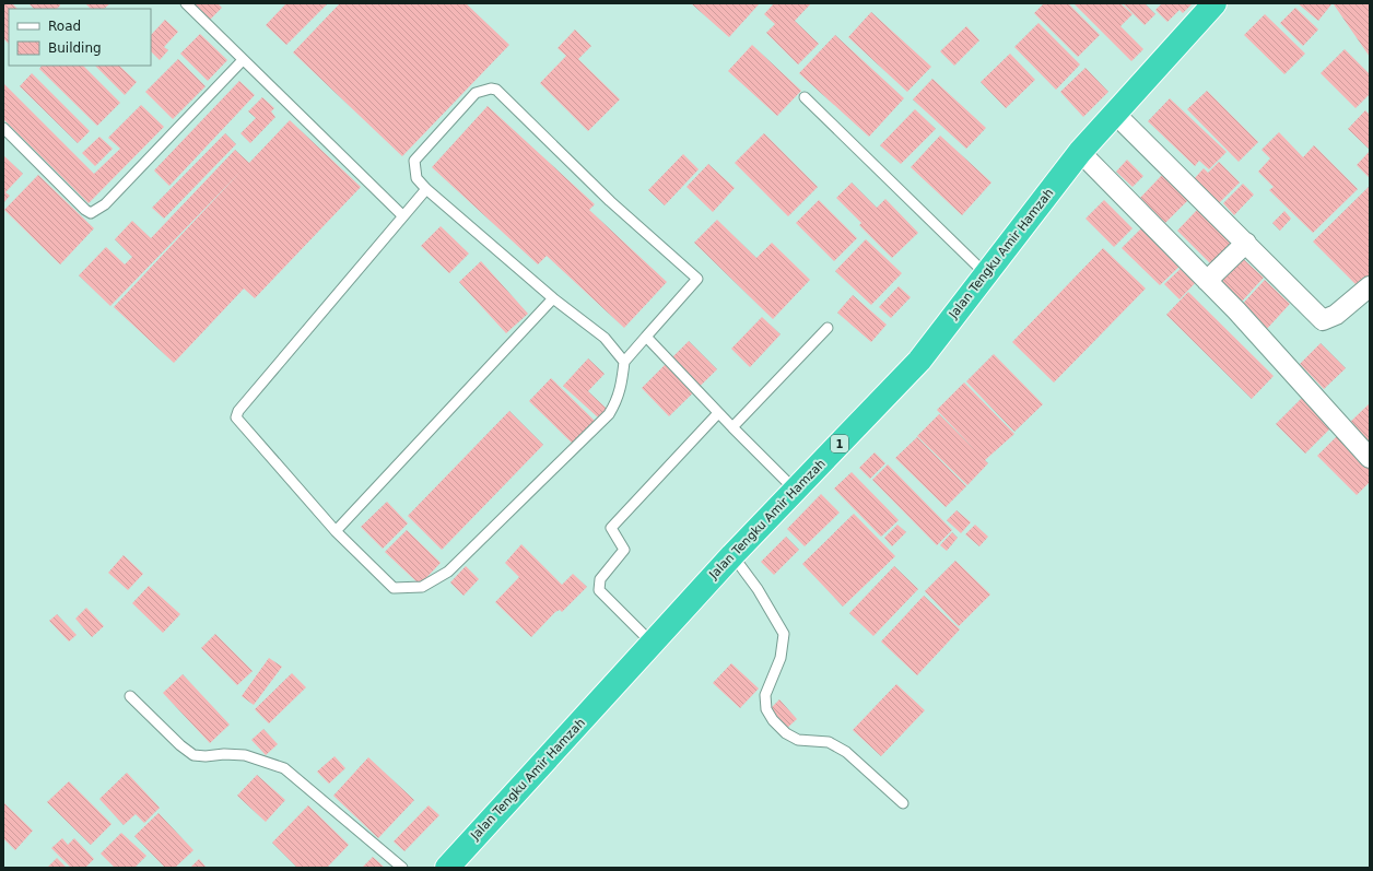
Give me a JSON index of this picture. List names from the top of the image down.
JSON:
{
  "streets": {
    "highway": ["Jalan Tengku Amir Hamzah", "1"]
  },
  "legend": ["Road", "Building"]
}
